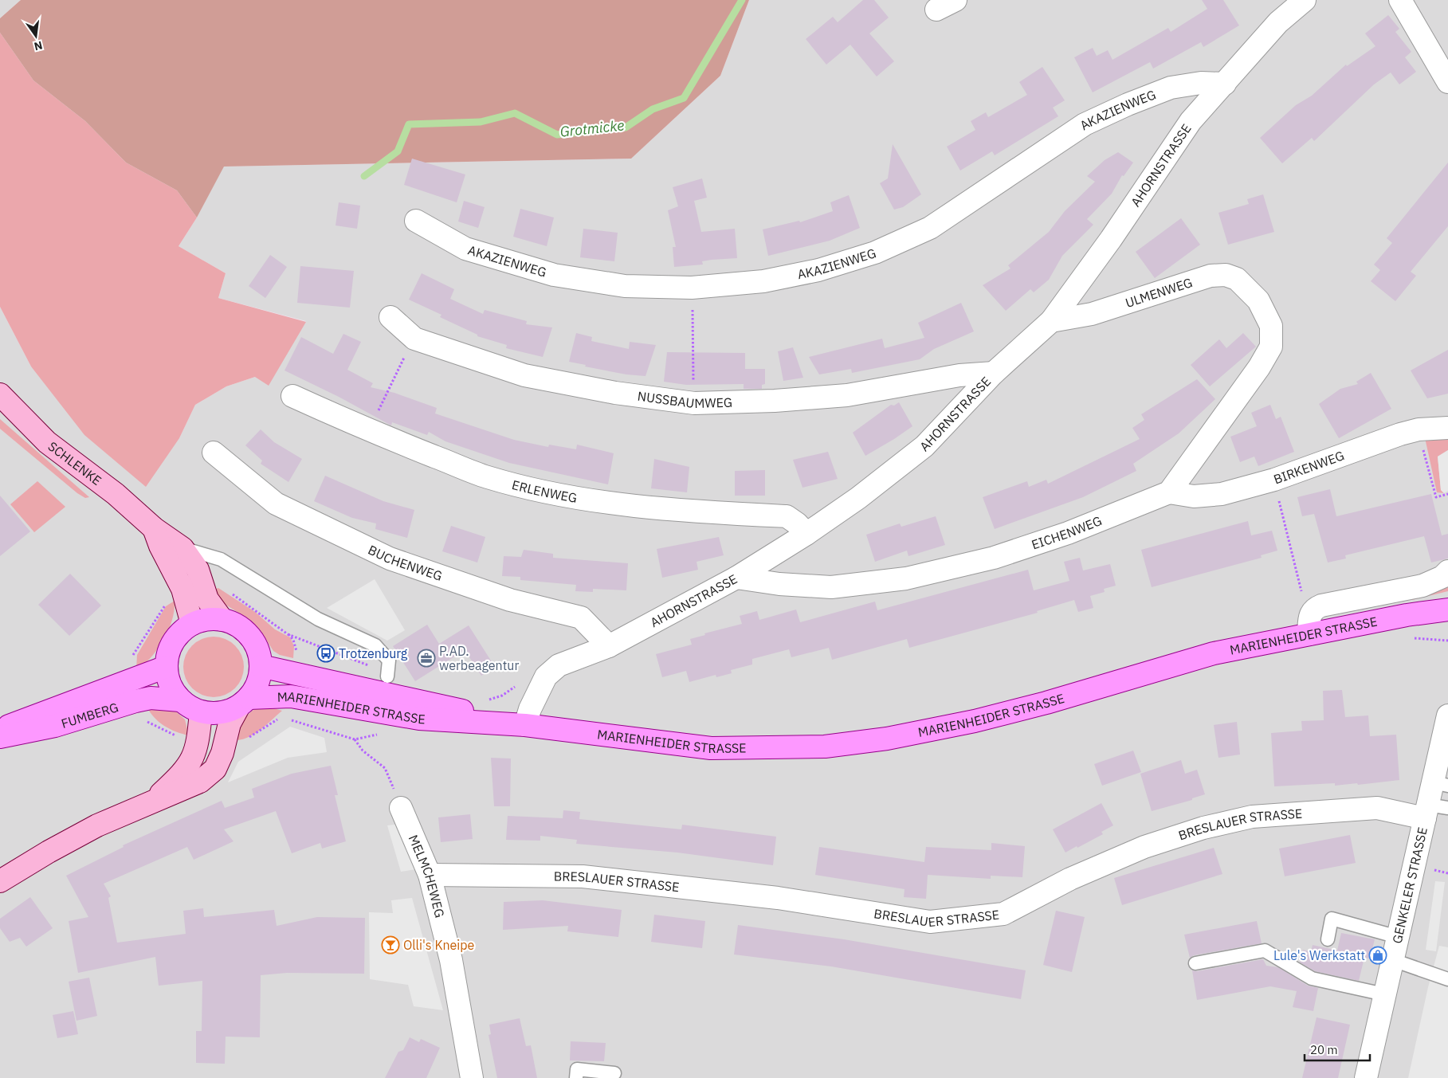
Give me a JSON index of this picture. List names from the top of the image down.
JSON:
{
  "streets": {
    "main road": ["SCHLENKE", "MARIENHEIDER STRASSE", "FUMBERG"],
    "street": [
      "AKAZIENWEG",
      "AHORNSTRASSE",
      "ULMENWEG",
      "NUSSBAUMWEG",
      "BIRKENWEG",
      "ERLENWEG",
      "EICHENWEG",
      "BUCHENWEG",
      "BRESLAUER STRASSE",
      "MELMCHEWEG",
      "GENKELER STRASSE"
    ]
  },
  "crossings": [
    ["AKAZIENWEG", "AHORNSTRASSE"],
    ["AHORNSTRASSE", "ULMENWEG"],
    ["AHORNSTRASSE", "NUSSBAUMWEG"],
    ["AHORNSTRASSE", "ERLENWEG"],
    ["AHORNSTRASSE", "EICHENWEG"],
    ["AHORNSTRASSE", "BUCHENWEG"],
    ["AHORNSTRASSE", "MARIENHEIDER STRASSE"],
    ["ULMENWEG", "BIRKENWEG"],
    ["ULMENWEG", "EICHENWEG"],
    ["SCHLENKE", "MARIENHEIDER STRASSE"],
    ["SCHLENKE", "FUMBERG"],
    ["BIRKENWEG", "EICHENWEG"],
    ["MARIENHEIDER STRASSE", "FUMBERG"],
    ["BRESLAUER STRASSE", "MELMCHEWEG"],
    ["BRESLAUER STRASSE", "GENKELER STRASSE"]
  ],
  "water": ["Grotmicke"],
  "places": {
    "bus stop": ["Trotzenburg"],
    "office": ["P.AD. werbeagentur"],
    "bar": ["Olli's Kneipe"],
    "shop": ["Lule's Werkstatt"]
  },
  "scale_bar": "20 m",
  "north": "bottom"
}
